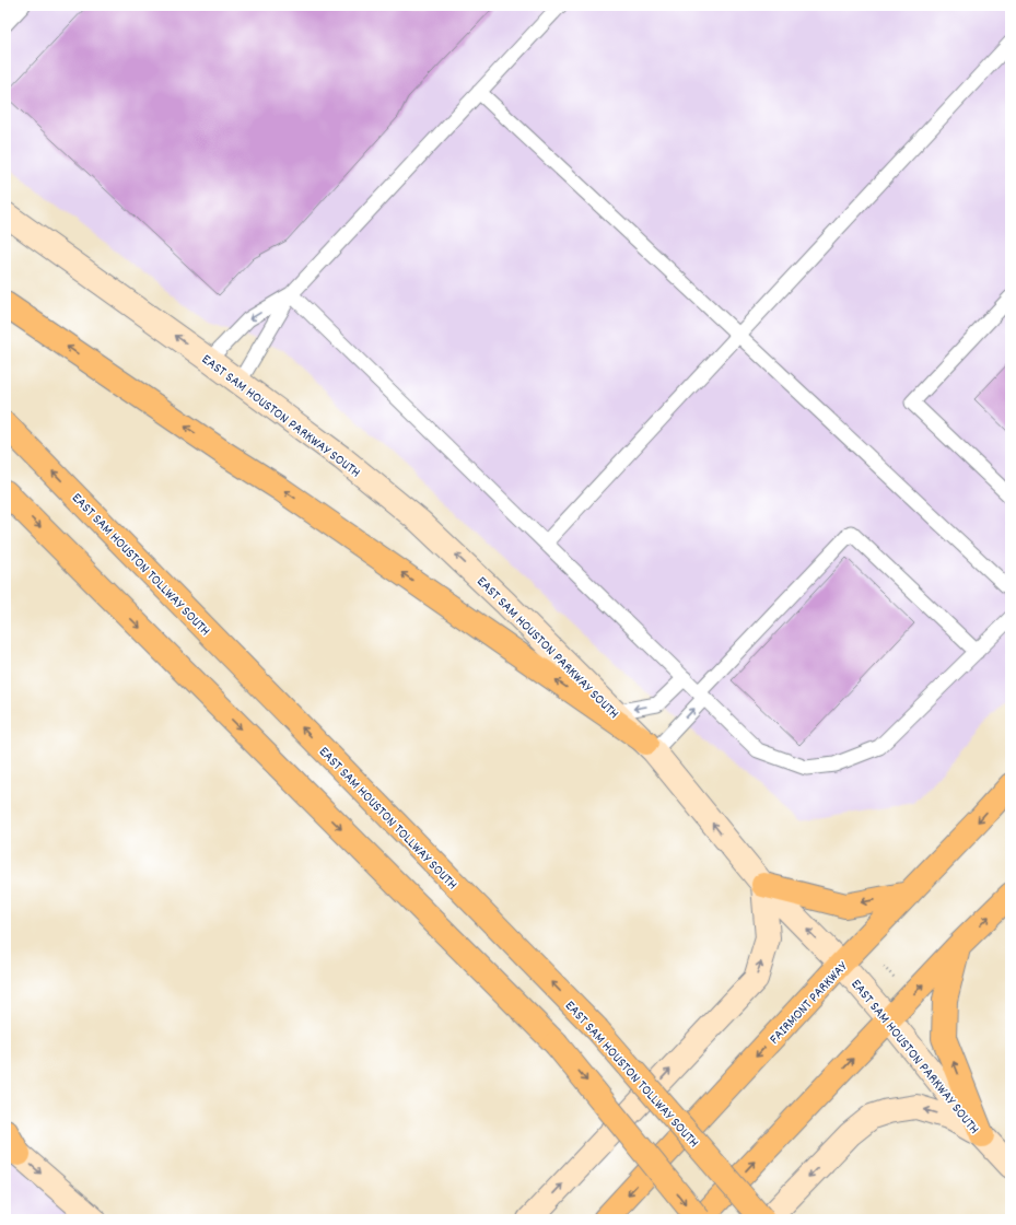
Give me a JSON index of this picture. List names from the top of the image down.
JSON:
{
  "streets": {
    "main road": ["EAST SAM HOUSTON PARKWAY SOUTH", "EAST SAM HOUSTON TOLLWAY SOUTH", "FAIRMONT PARKWAY"]
  },
  "crossings": [
    ["EAST SAM HOUSTON PARKWAY SOUTH", "FAIRMONT PARKWAY"]
  ]
}
